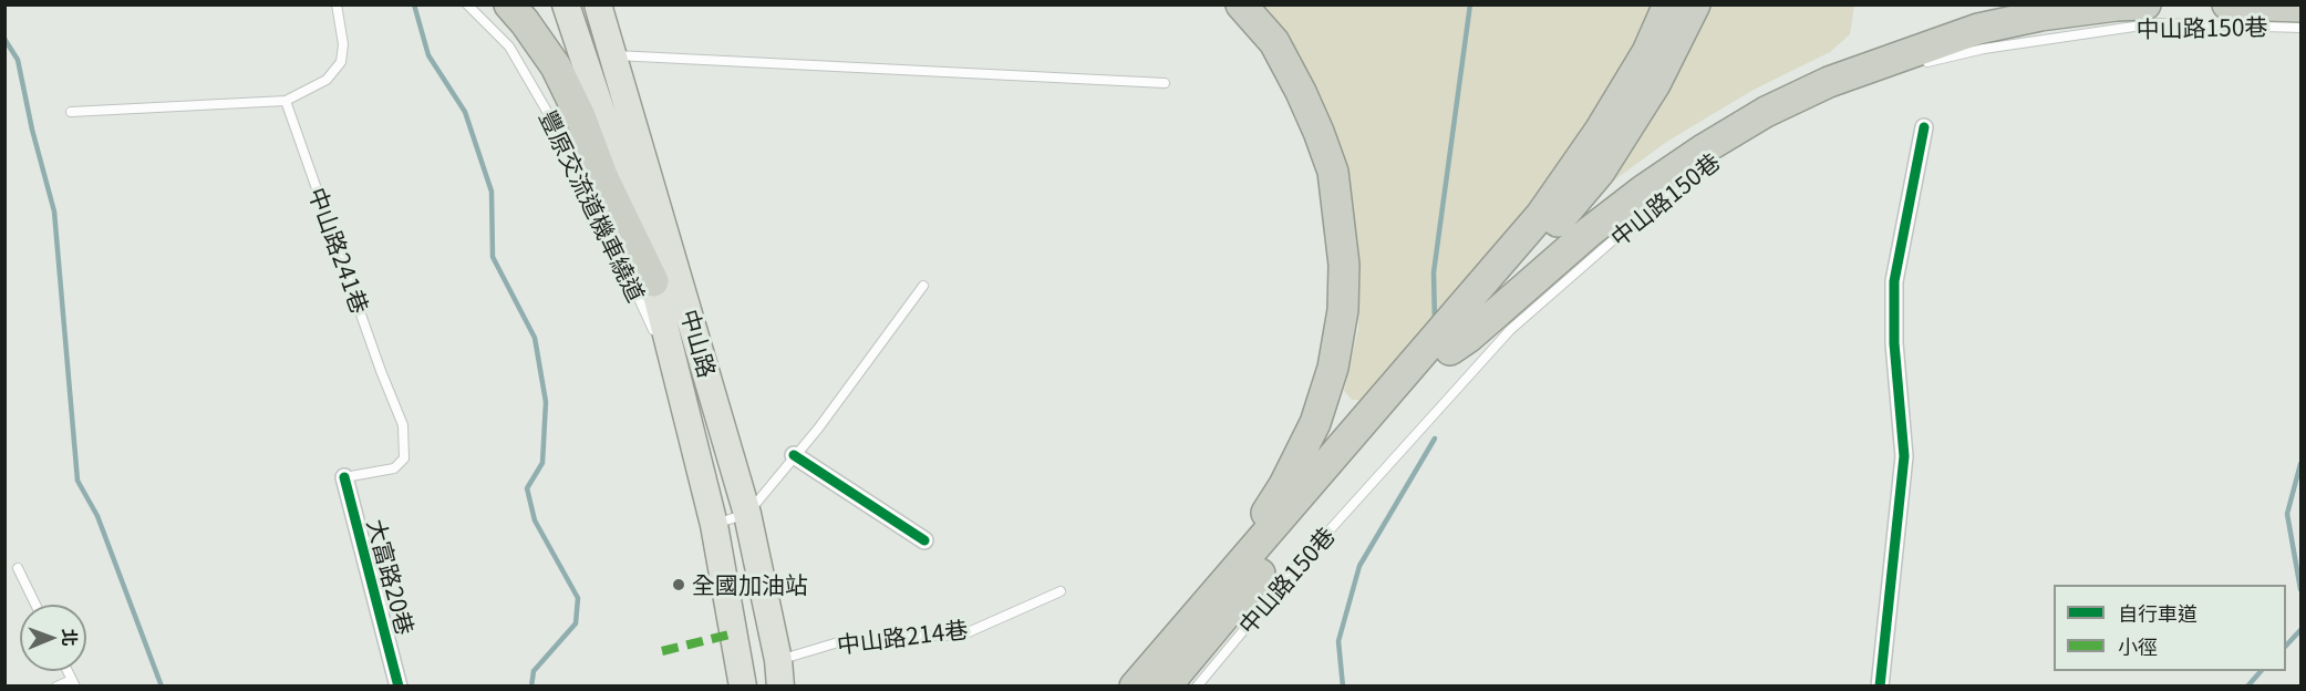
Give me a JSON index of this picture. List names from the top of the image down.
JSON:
{
  "streets": {
    "main road": ["中山路"],
    "street": ["大富路20巷"],
    "lane": [
      "中山路150巷",
      "豐原交流道機車繞道",
      "中山路241巷",
      "中山路214巷"
    ]
  },
  "crossings": [
    ["豐原交流道機車繞道", "中山路"],
    ["中山路241巷", "大富路20巷"],
    ["中山路", "中山路214巷"]
  ],
  "places": ["全國加油站"],
  "legend": ["自行車道", "小徑"],
  "north": "right"
}
